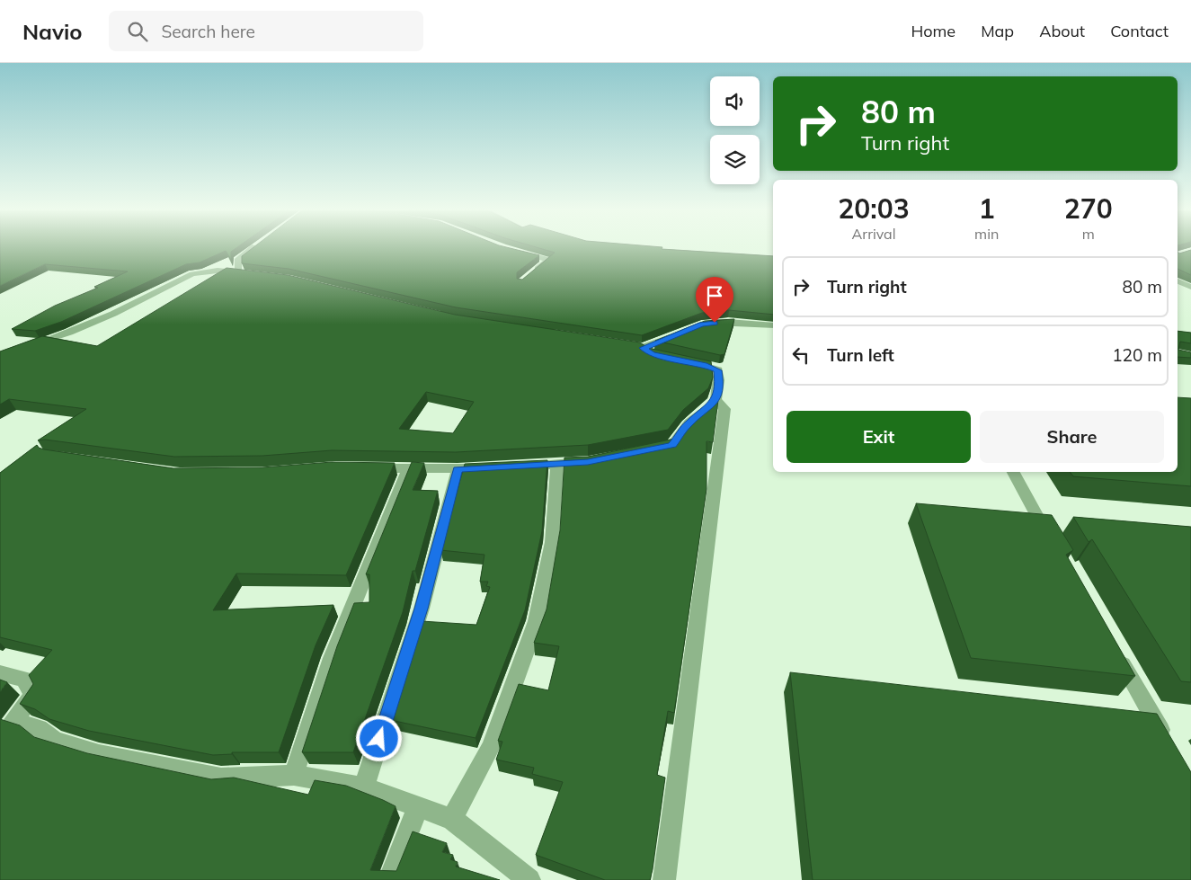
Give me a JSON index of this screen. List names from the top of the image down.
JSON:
{
  "page": {
    "header": "Navio",
    "search": "Search here",
    "nav": [
      "Home",
      "Map",
      "About",
      "Contact"
    ],
    "turn": ["80 m", "Turn right"],
    "eta": [
      "20:03",
      "Arrival",
      "1",
      "min",
      "270",
      "m"
    ],
    "list": [
      {
        "name": "Turn right",
        "value": "80 m"
      },
      {
        "name": "Turn left",
        "value": "120 m"
      }
    ],
    "buttons": ["Exit", "Share"]
  }
}
